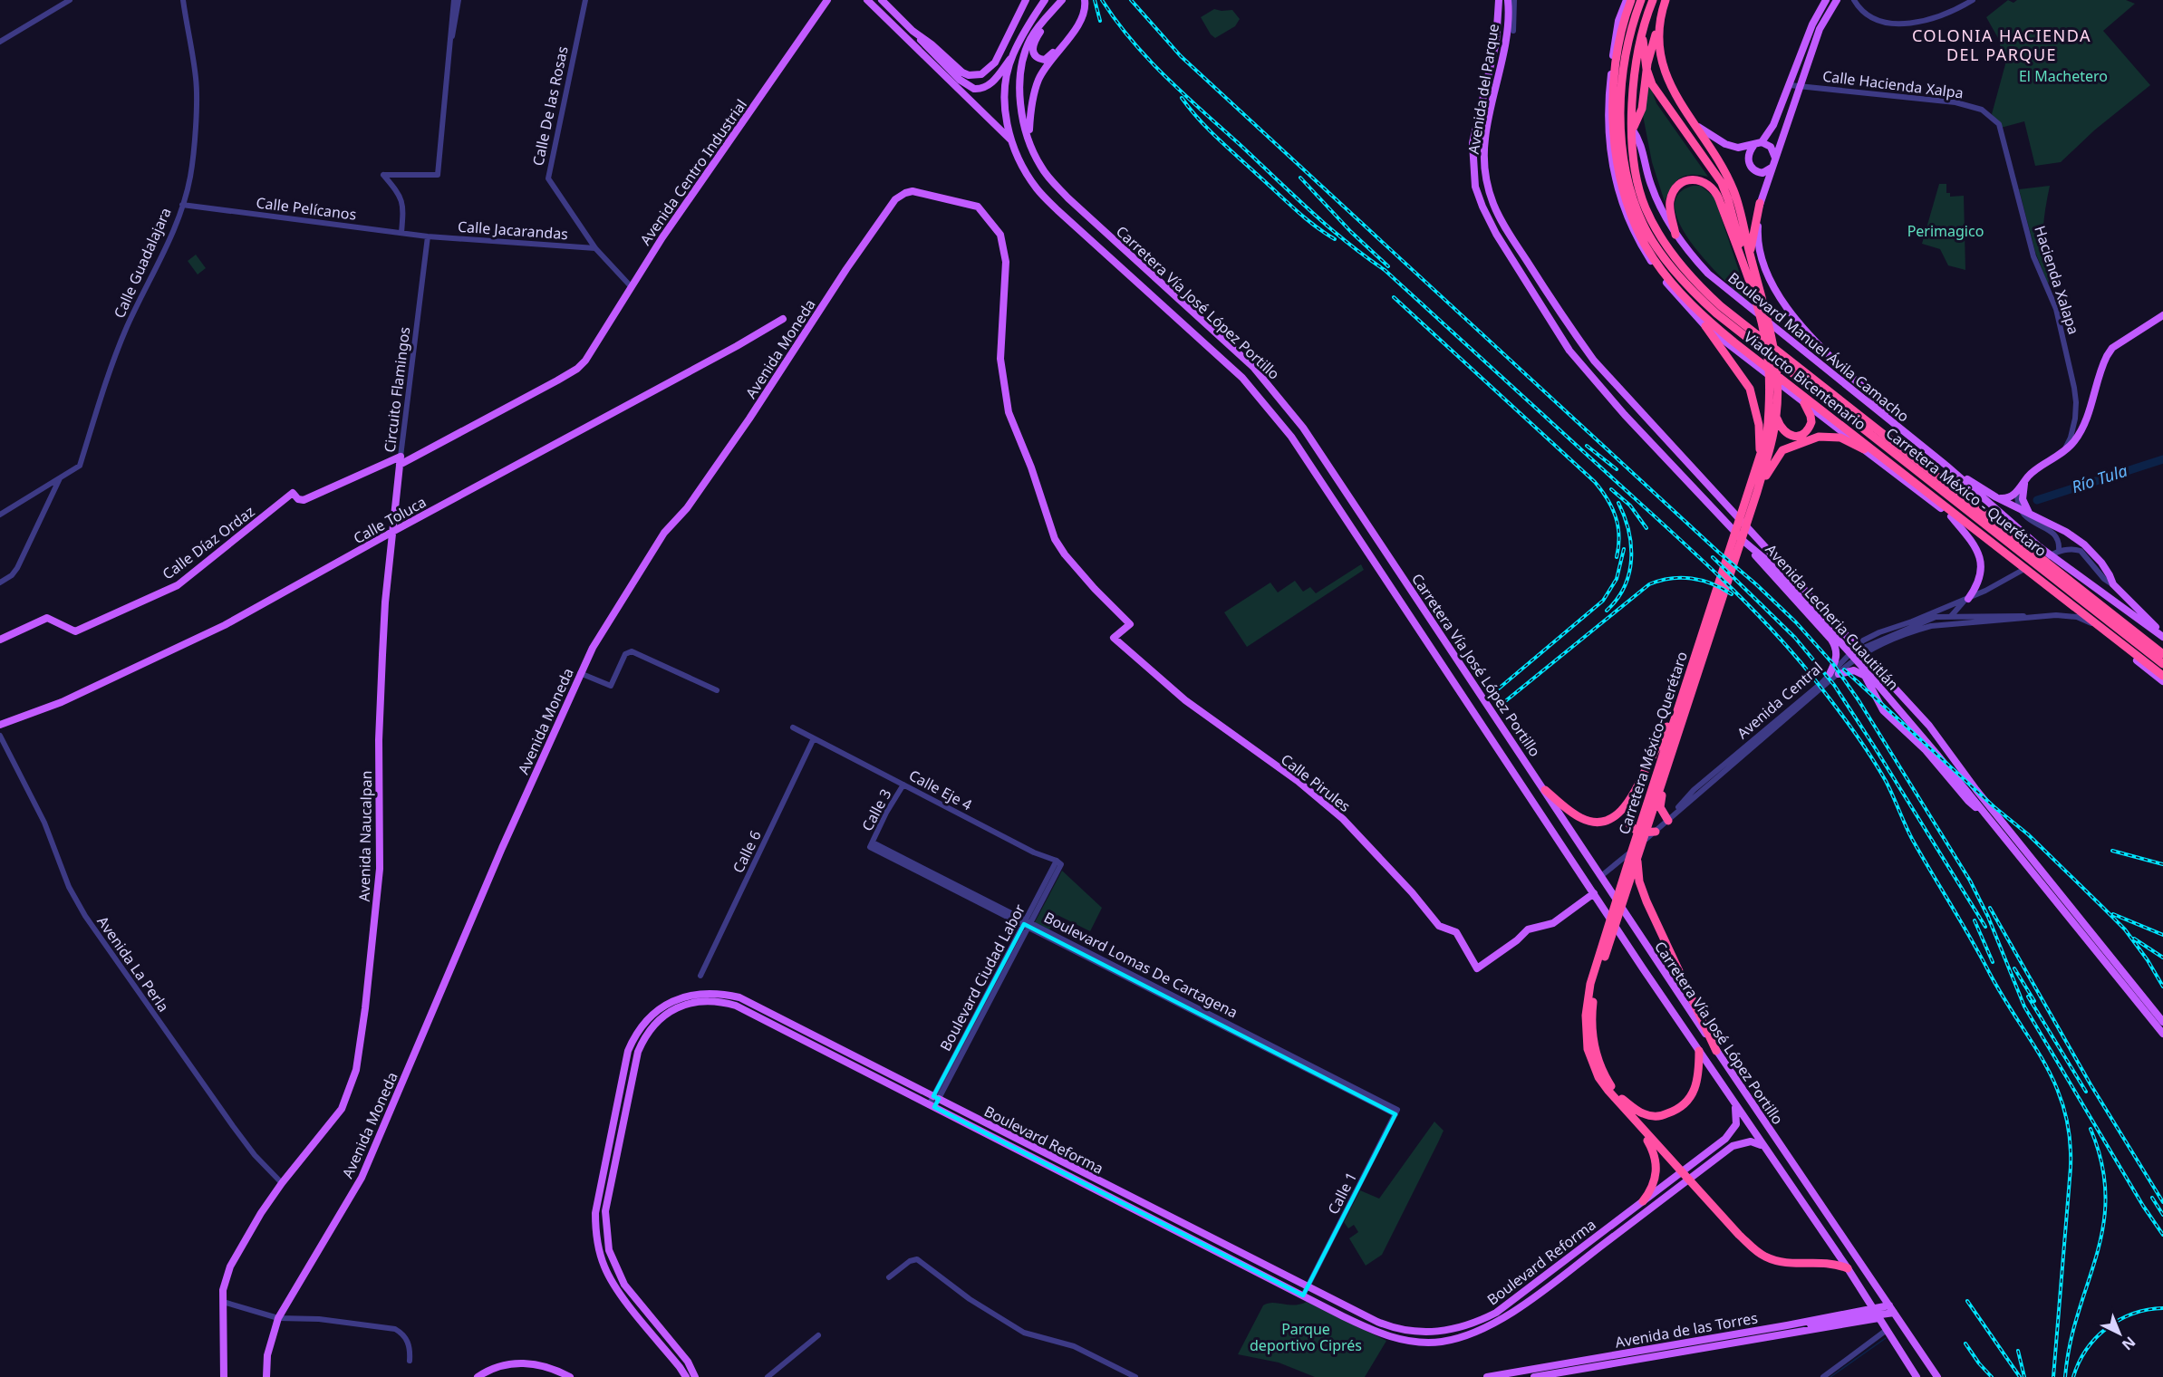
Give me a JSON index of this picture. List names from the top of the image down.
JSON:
{
  "streets": {
    "highway": ["Viaducto Bicentenario", "Carretera México - Querétaro", "Carretera México-Querétaro"],
    "main road": [
      "Avenida del Parque",
      "Avenida Centro Industrial",
      "Carretera Vía José López Portillo",
      "Boulevard Manuel Ávila Camacho",
      "Avenida Moneda",
      "Circuito Flamingos",
      "Calle Toluca",
      "Calle Díaz Ordaz",
      "Avenida Lecheria Cuautitlán",
      "Calle Pirules",
      "Avenida Naucalpan",
      "Boulevard Reforma",
      "Avenida de las Torres"
    ],
    "street": [
      "Calle Hacienda Xalpa",
      "Calle De las Rosas",
      "Calle Pelícanos",
      "Calle Jacarandas",
      "Calle Guadalajara",
      "Hacienda Xalapa",
      "Avenida Central",
      "Calle Eje 4",
      "Calle 3",
      "Calle 6",
      "Avenida La Perla",
      "Boulevard Lomas De Cartagena",
      "Boulevard Ciudad Labor",
      "Calle 1"
    ]
  },
  "crossings": [
    ["Calle Hacienda Xalpa", "Hacienda Xalapa"],
    ["Avenida del Parque", "Avenida Lecheria Cuautitlán"],
    ["Calle De las Rosas", "Avenida Centro Industrial"],
    ["Calle De las Rosas", "Calle Jacarandas"],
    ["Avenida Centro Industrial", "Circuito Flamingos"],
    ["Calle Pelícanos", "Calle Jacarandas"],
    ["Calle Pelícanos", "Calle Guadalajara"],
    ["Calle Pelícanos", "Circuito Flamingos"],
    ["Calle Jacarandas", "Circuito Flamingos"],
    ["Carretera Vía José López Portillo", "Avenida Central"],
    ["Carretera Vía José López Portillo", "Carretera México-Querétaro"],
    ["Carretera Vía José López Portillo", "Calle Pirules"],
    ["Carretera Vía José López Portillo", "Avenida de las Torres"],
    ["Boulevard Manuel Ávila Camacho", "Carretera México - Querétaro"],
    ["Boulevard Manuel Ávila Camacho", "Carretera México-Querétaro"],
    ["Avenida Moneda", "Calle Pirules"],
    ["Circuito Flamingos", "Calle Díaz Ordaz"],
    ["Circuito Flamingos", "Avenida Naucalpan"],
    ["Calle Toluca", "Avenida Naucalpan"],
    ["Calle Díaz Ordaz", "Avenida Naucalpan"],
    ["Calle Eje 4", "Calle 3"],
    ["Calle Eje 4", "Calle 6"],
    ["Calle Eje 4", "Boulevard Ciudad Labor"],
    ["Calle 3", "Boulevard Lomas De Cartagena"],
    ["Avenida Naucalpan", "Avenida La Perla"],
    ["Boulevard Lomas De Cartagena", "Boulevard Ciudad Labor"],
    ["Boulevard Lomas De Cartagena", "Calle 1"],
    ["Boulevard Ciudad Labor", "Boulevard Reforma"],
    ["Boulevard Reforma", "Calle 1"]
  ],
  "districts": ["COLONIA HACIENDA DEL PARQUE"],
  "water": ["Río Tula"],
  "parks": ["El Machetero", "Perimagico", "Parque deportivo Ciprés"],
  "north": "bottom right"
}
